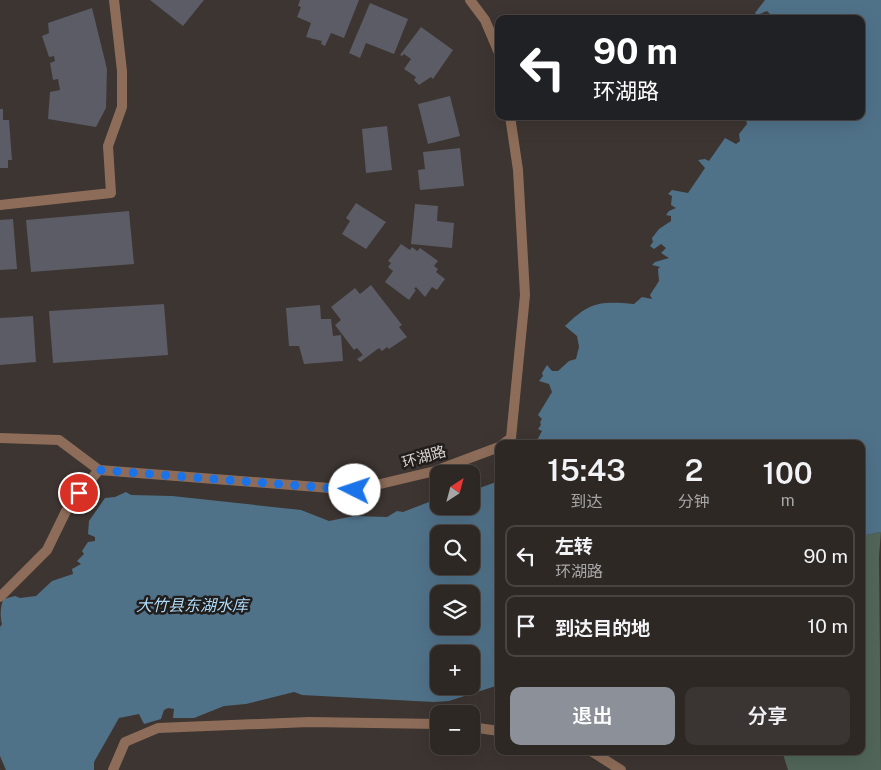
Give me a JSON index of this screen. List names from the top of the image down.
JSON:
{
  "streets": {
    "street": ["环湖路"]
  },
  "water": ["大竹县东湖水库"],
  "north": "top right",
  "page": {
    "turn": ["90 m", "环湖路"],
    "eta": [
      "15:43",
      "到达",
      "2",
      "分钟",
      "100",
      "m"
    ],
    "map_buttons": ["+", "−"],
    "list": [
      {
        "name": "左转",
        "note": "环湖路",
        "value": "90 m"
      },
      {
        "name": "到达目的地",
        "value": "10 m"
      }
    ],
    "buttons": ["退出", "分享"]
  }
}
